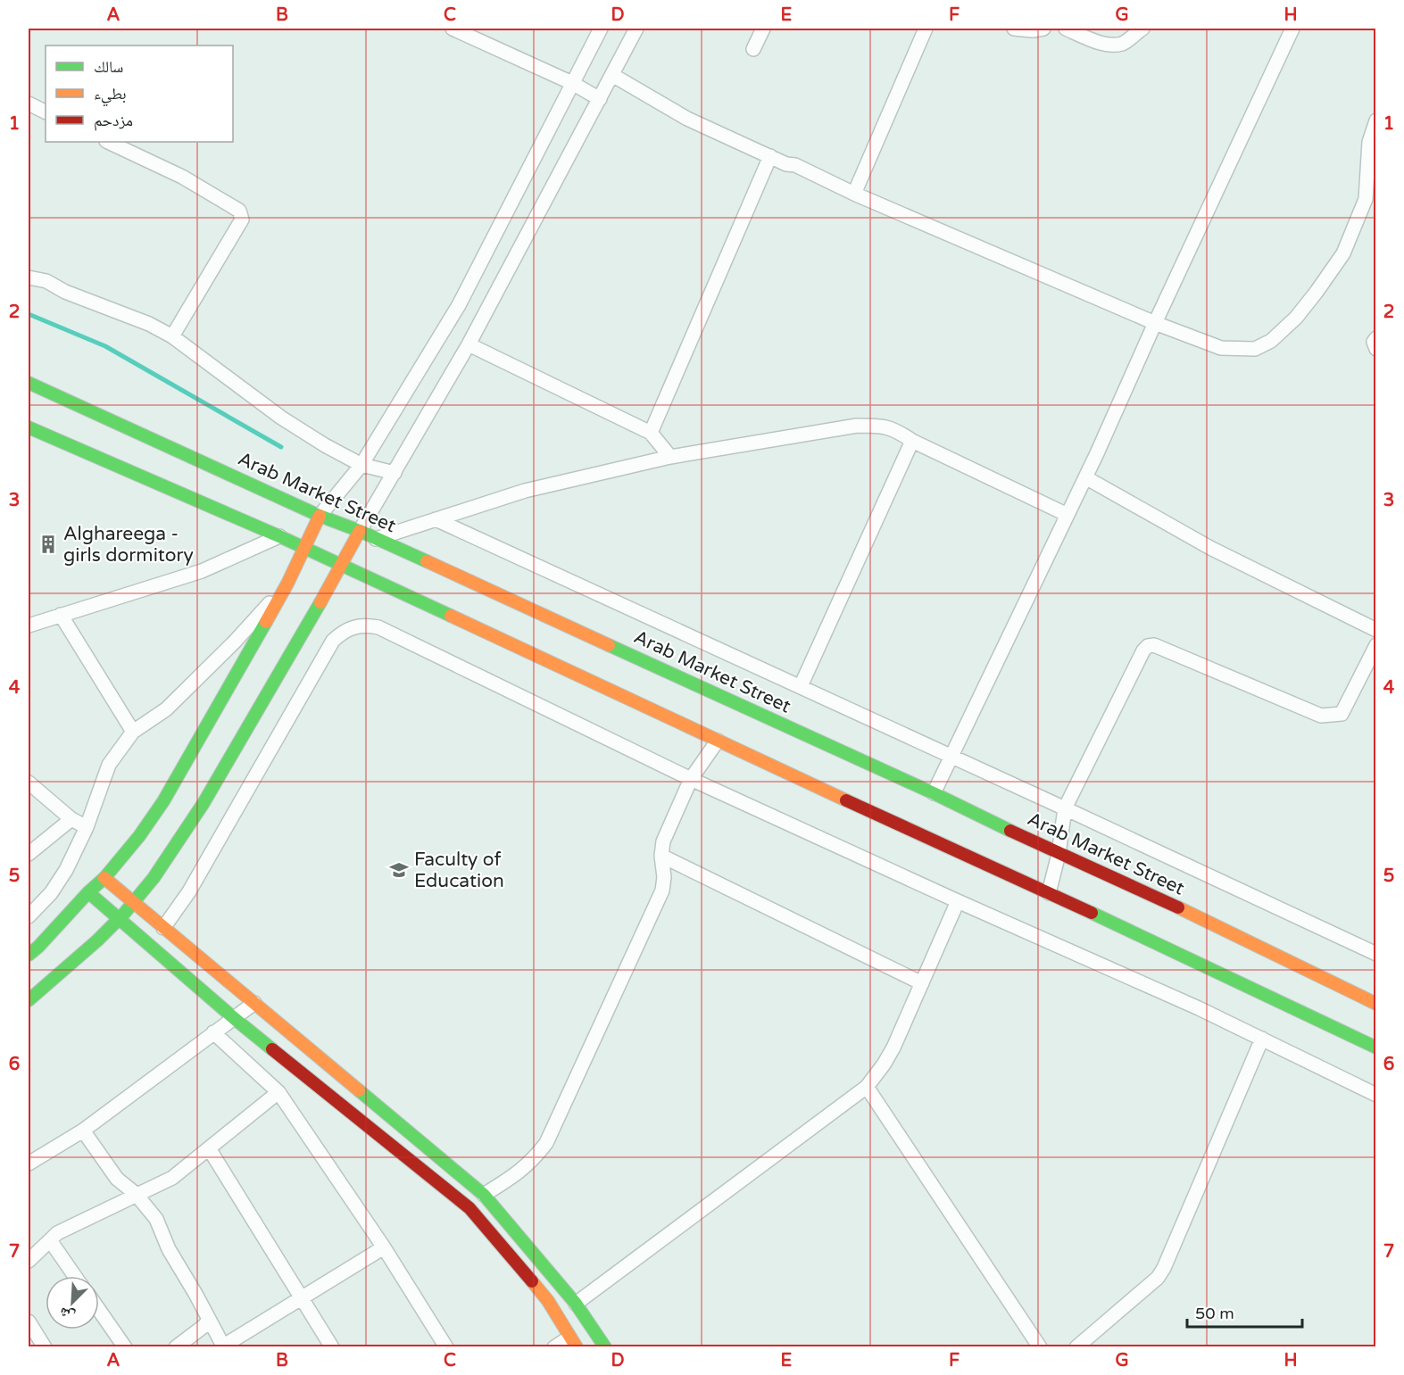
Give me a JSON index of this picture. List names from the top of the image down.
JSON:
{
  "streets": {
    "main road": ["Arab Market Street"]
  },
  "places": {
    "building": ["Alghareega - girls dormitory"],
    "school or university": ["Faculty of Education"]
  },
  "legend": ["سالك", "بطيء", "مزدحم"],
  "scale_bar": "50 m",
  "north": "bottom left",
  "grid": {
    "columns": [
      "A",
      "B",
      "C",
      "D",
      "E",
      "F",
      "G",
      "H"
    ],
    "rows": [
      "1",
      "2",
      "3",
      "4",
      "5",
      "6",
      "7"
    ]
  }
}
